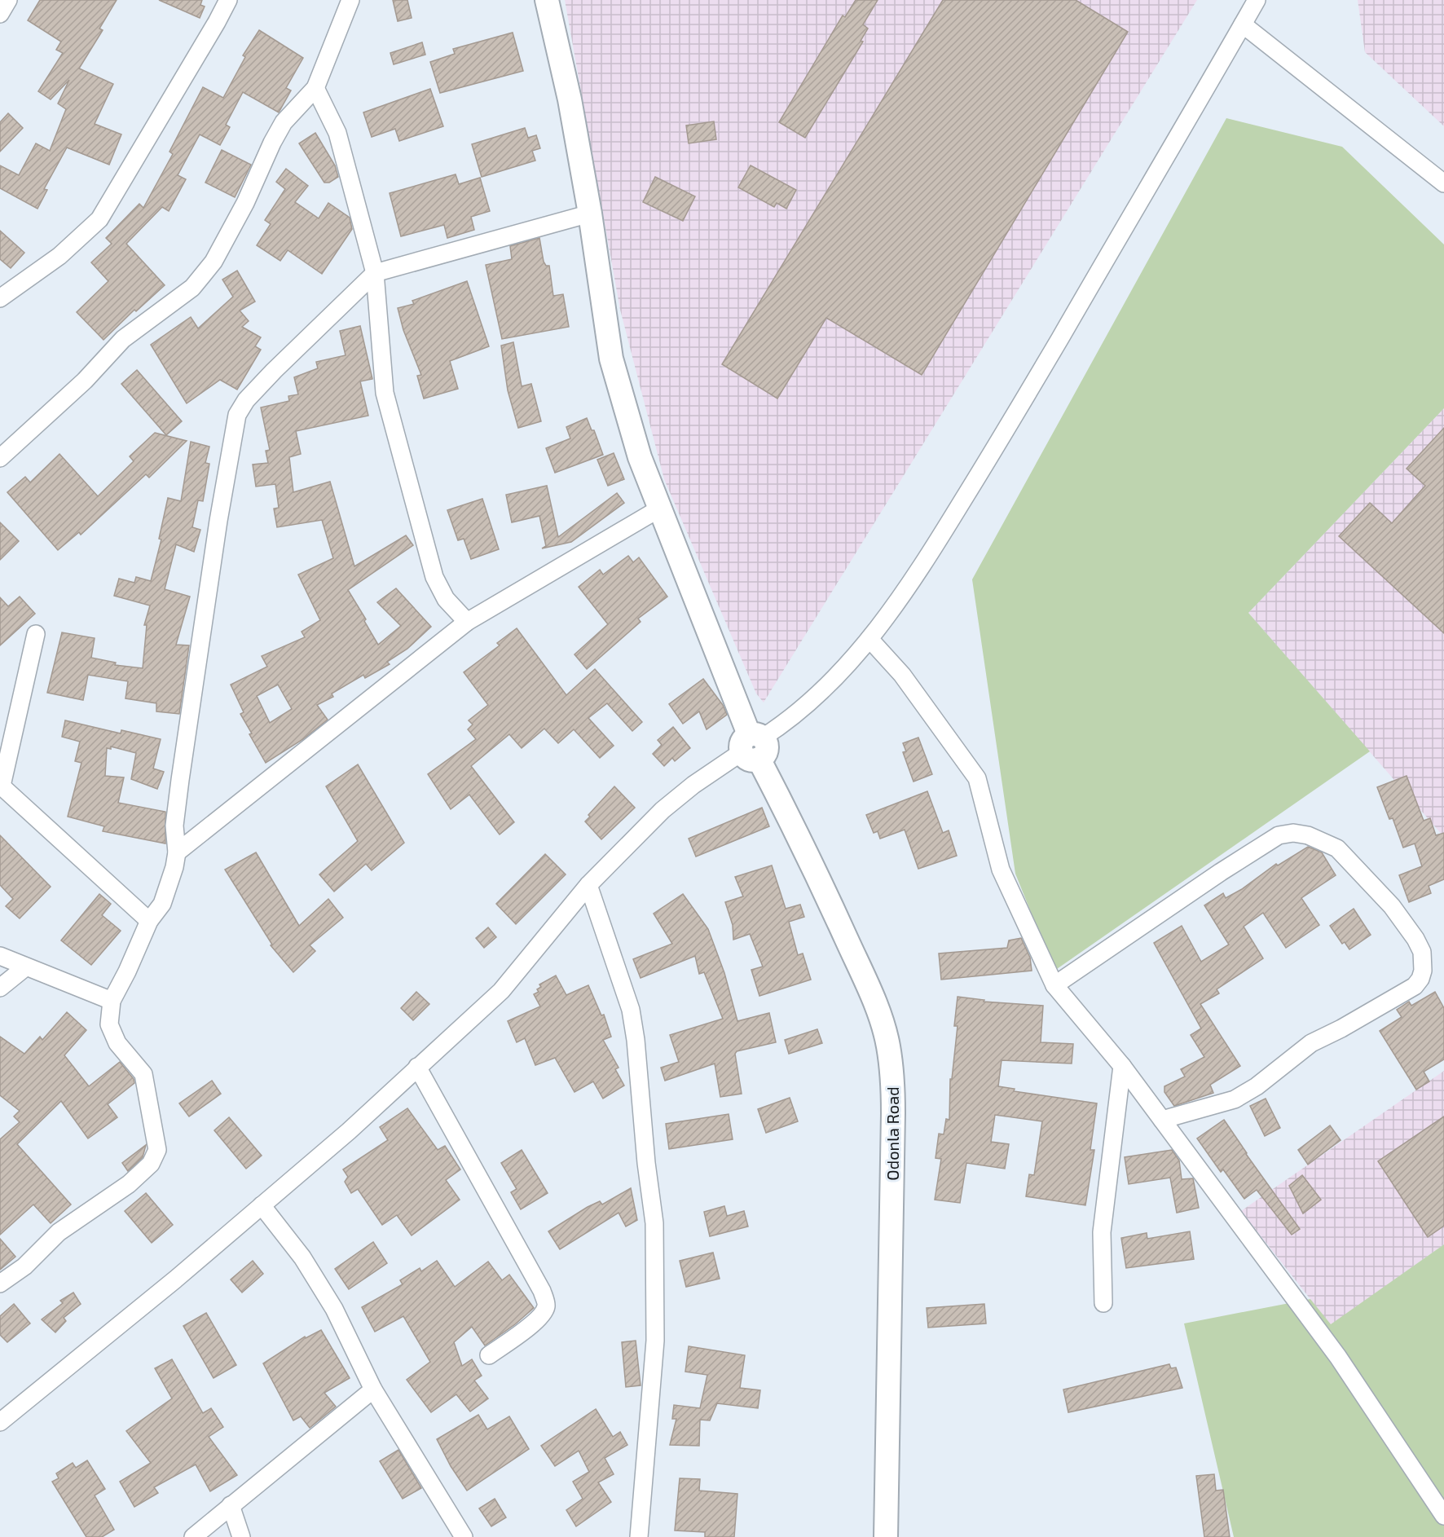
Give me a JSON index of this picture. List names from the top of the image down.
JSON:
{
  "streets": {
    "street": ["Odonla Road"]
  }
}
